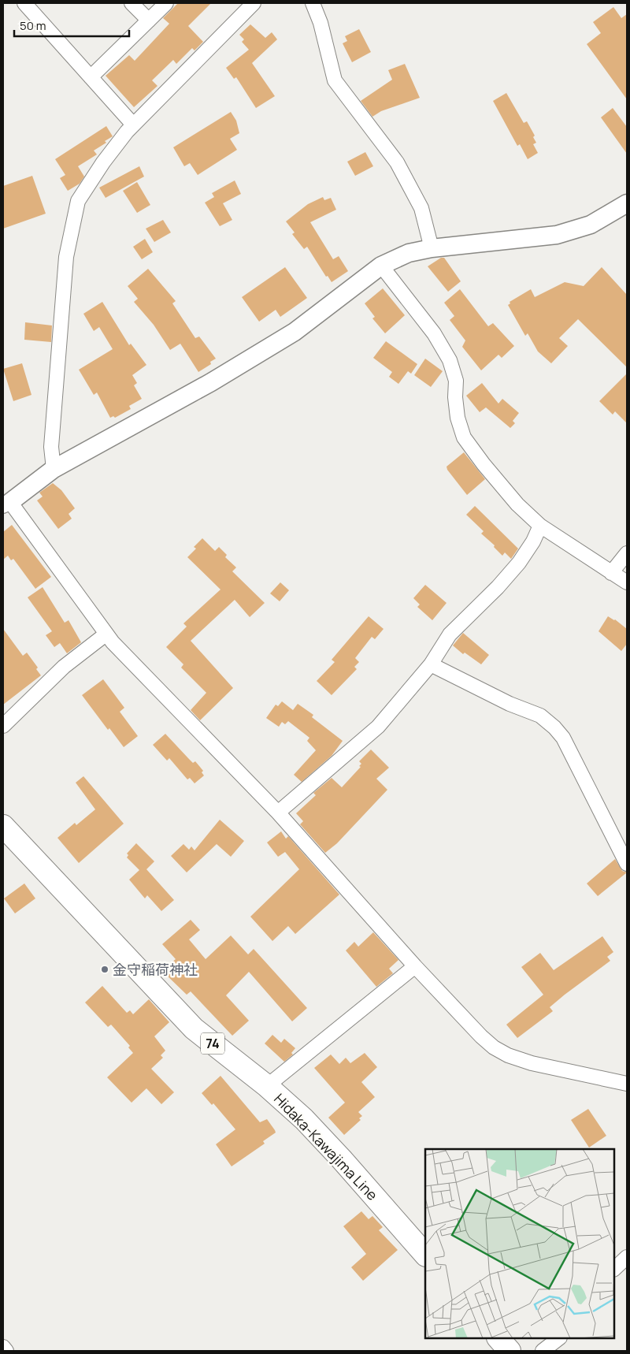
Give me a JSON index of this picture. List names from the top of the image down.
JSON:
{
  "streets": {
    "main road": ["74", "Hidaka-Kawajima Line"]
  },
  "places": ["金守稲荷神社"],
  "scale_bar": "50 m"
}
